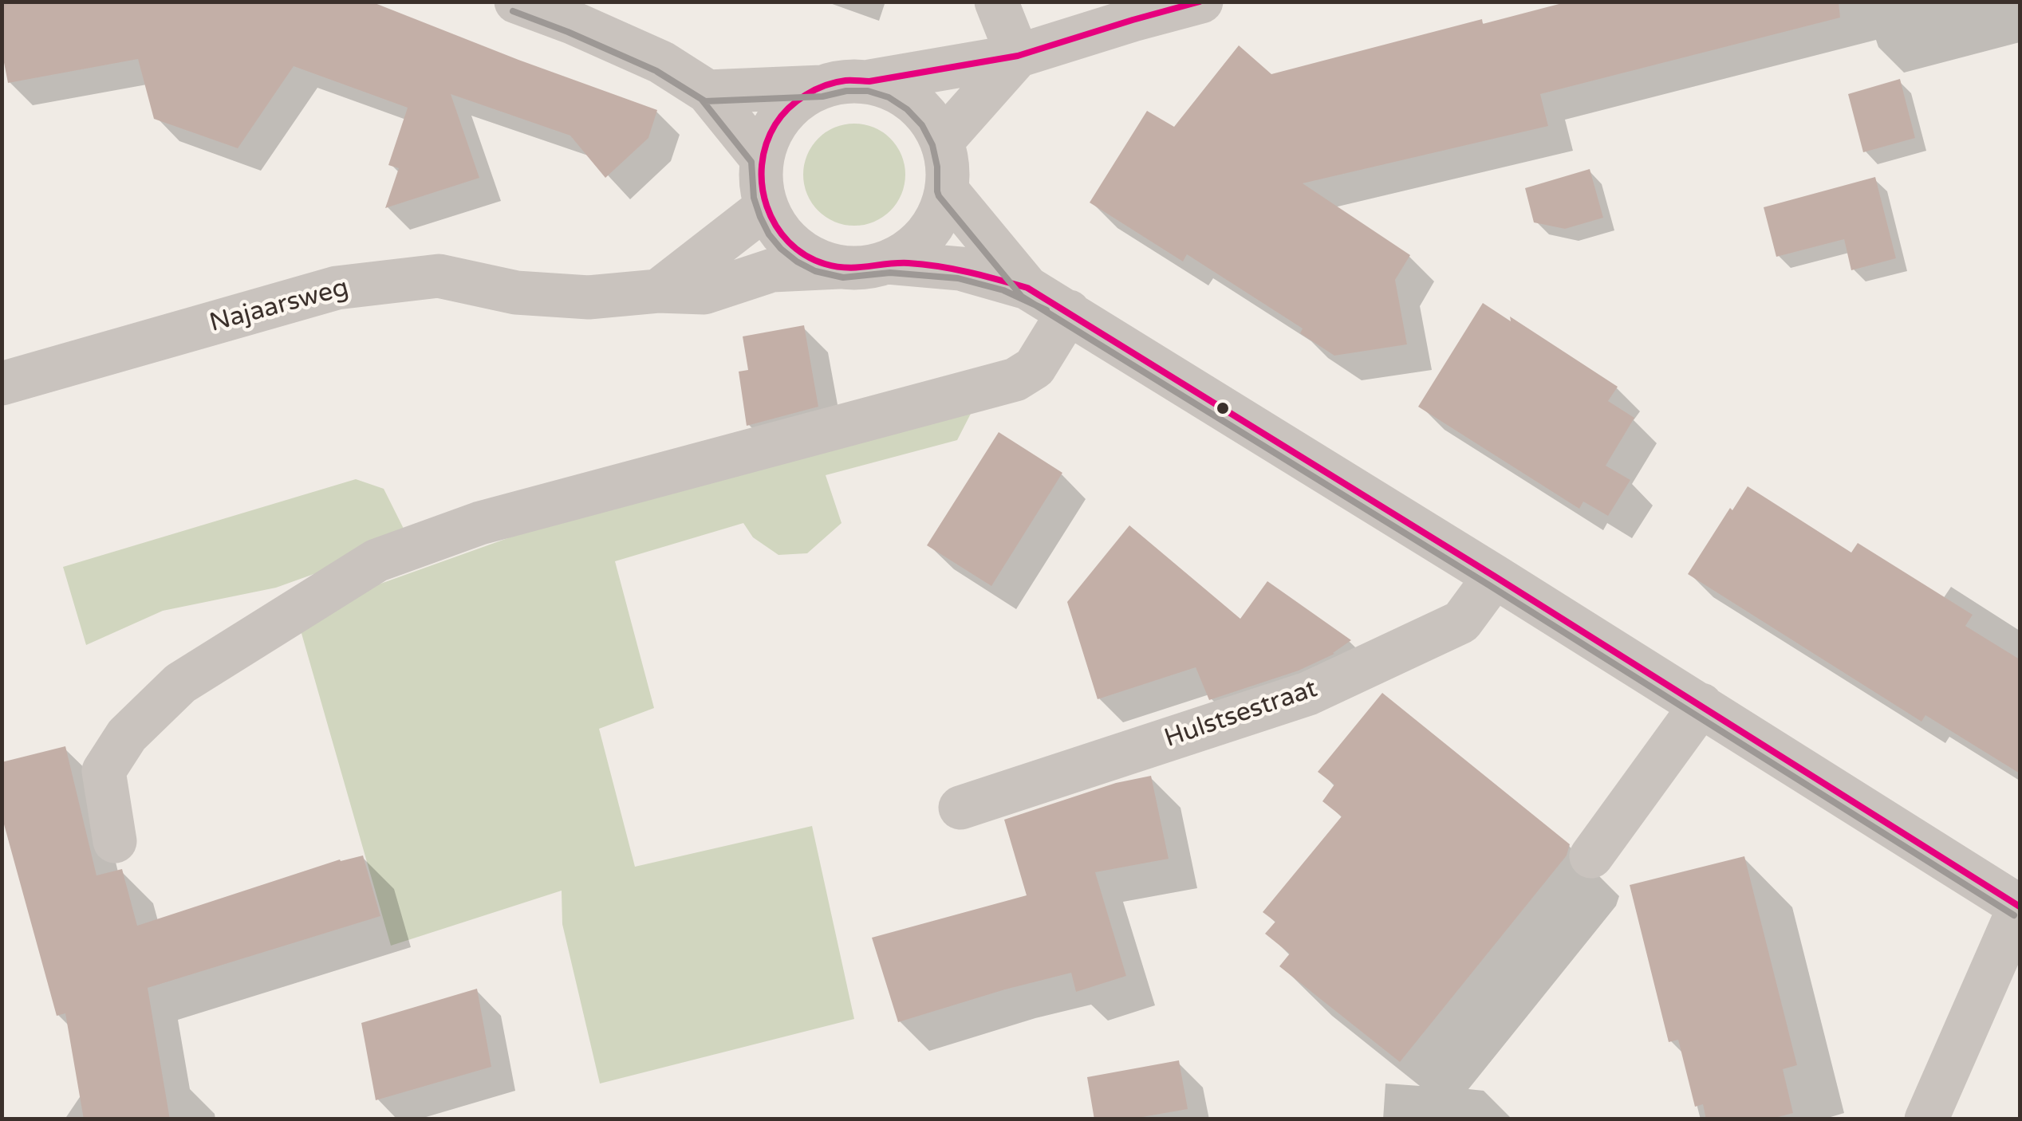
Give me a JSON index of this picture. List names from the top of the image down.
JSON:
{
  "streets": {
    "street": ["Najaarsweg", "Hulstsestraat"]
  }
}
